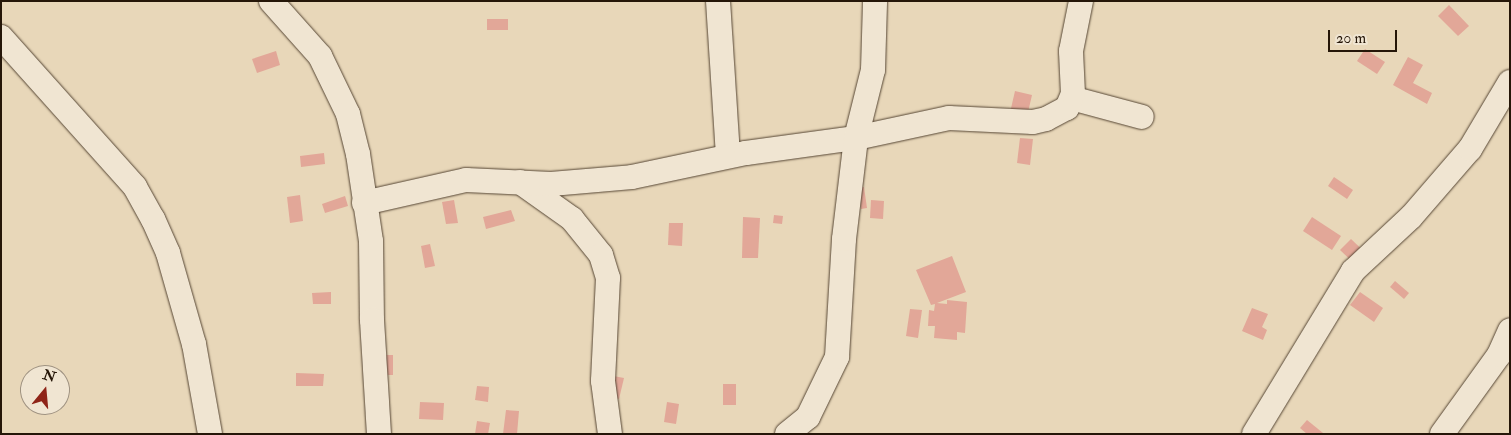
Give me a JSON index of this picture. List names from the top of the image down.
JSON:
{
  "scale_bar": "20 m",
  "north": "top"
}
